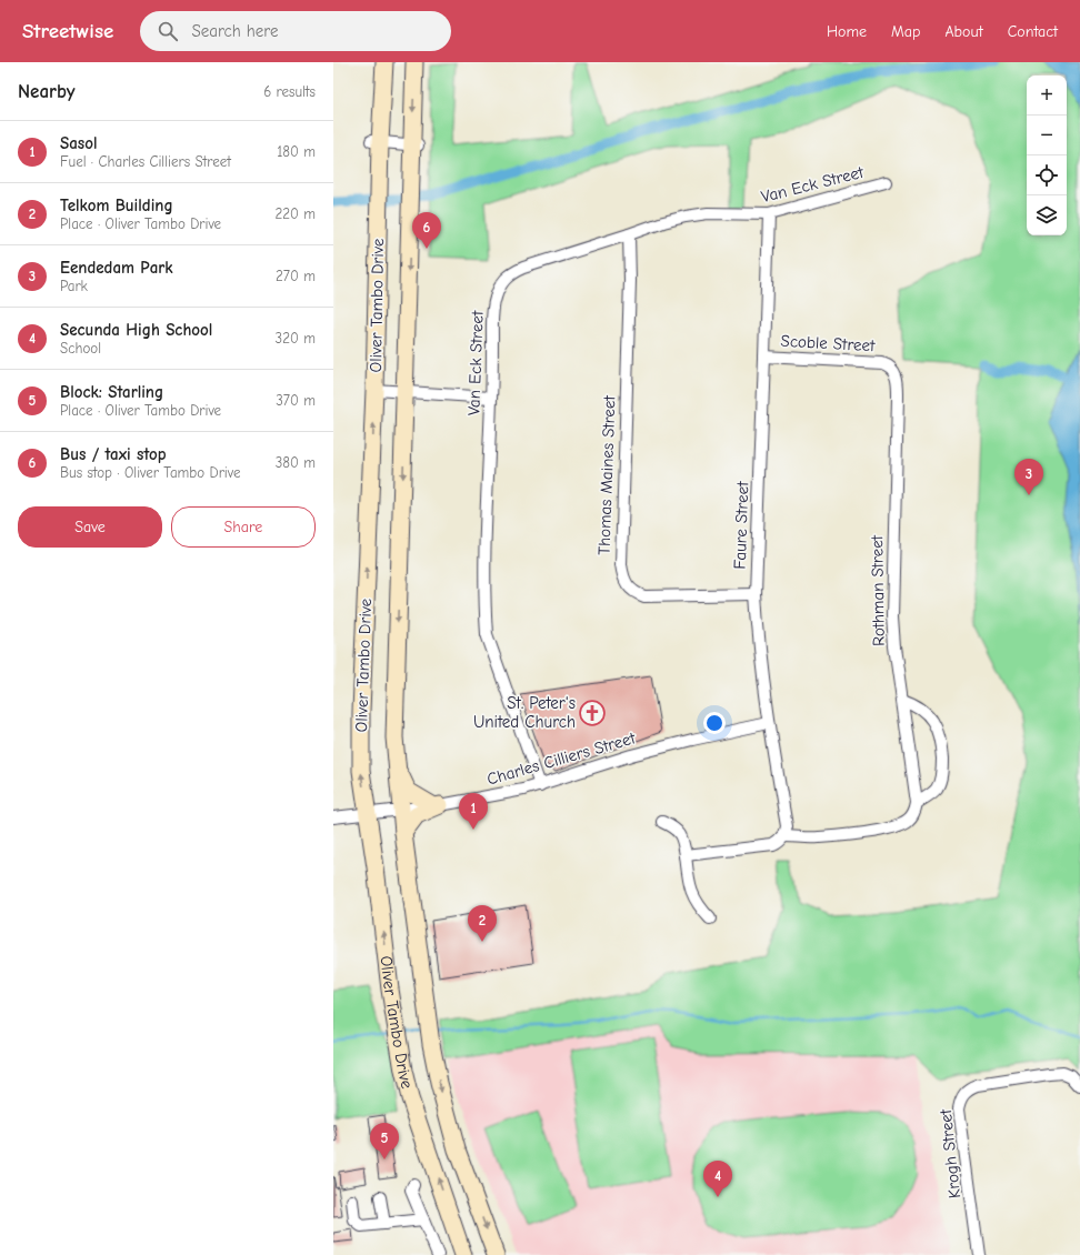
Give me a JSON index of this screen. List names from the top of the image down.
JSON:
{
  "streets": {
    "street": [
      "Van Eck Street",
      "Oliver Tambo Drive",
      "Scoble Street",
      "Thomas Maines Street",
      "Faure Street",
      "Rothman Street",
      "Charles Cilliers Street",
      "Krogh Street"
    ]
  },
  "crossings": [
    ["Van Eck Street", "Thomas Maines Street"],
    ["Van Eck Street", "Faure Street"],
    ["Van Eck Street", "Charles Cilliers Street"],
    ["Oliver Tambo Drive", "Charles Cilliers Street"],
    ["Scoble Street", "Faure Street"],
    ["Scoble Street", "Rothman Street"],
    ["Thomas Maines Street", "Faure Street"],
    ["Faure Street", "Rothman Street"],
    ["Faure Street", "Charles Cilliers Street"]
  ],
  "places": {
    "church": ["St. Peter's United Church"]
  },
  "page": {
    "header": "Streetwise",
    "search": "Search here",
    "nav": [
      "Home",
      "Map",
      "About",
      "Contact"
    ],
    "heading": ["Nearby", "6 results"],
    "map_buttons": ["+", "−"],
    "list": [
      {
        "mark": "1",
        "name": "Sasol",
        "note": "Fuel · Charles Cilliers Street",
        "value": "180 m"
      },
      {
        "mark": "2",
        "name": "Telkom Building",
        "note": "Place · Oliver Tambo Drive",
        "value": "220 m"
      },
      {
        "mark": "3",
        "name": "Eendedam Park",
        "note": "Park",
        "value": "270 m"
      },
      {
        "mark": "4",
        "name": "Secunda High School",
        "note": "School",
        "value": "320 m"
      },
      {
        "mark": "5",
        "name": "Block: Starling",
        "note": "Place · Oliver Tambo Drive",
        "value": "370 m"
      },
      {
        "mark": "6",
        "name": "Bus / taxi stop",
        "note": "Bus stop · Oliver Tambo Drive",
        "value": "380 m"
      }
    ],
    "pins": [
      "6",
      "3",
      "1",
      "2",
      "5",
      "4"
    ],
    "buttons": ["Save", "Share"]
  }
}
